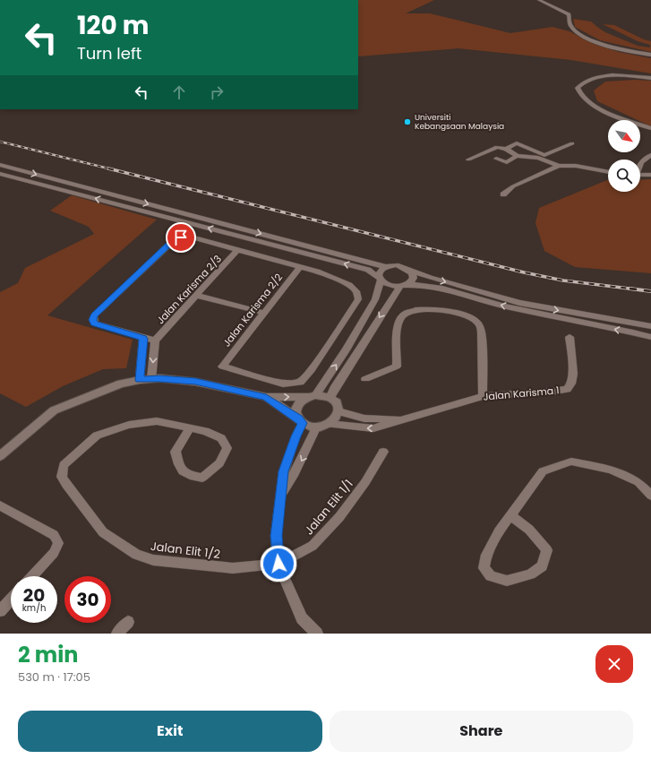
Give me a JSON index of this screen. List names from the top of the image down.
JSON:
{
  "streets": {
    "street": [
      "Jalan Karisma 2/3",
      "Jalan Karisma 2/2",
      "Jalan Karisma 1",
      "Jalan Elit 1/1",
      "Jalan Elit 1/2"
    ]
  },
  "crossings": [
    ["Jalan Elit 1/1", "Jalan Elit 1/2"]
  ],
  "places": ["Universiti Kebangsaan Malaysia"],
  "north": "bottom right",
  "page": {
    "turn": ["120 m", "Turn left"],
    "speed": "20 km/h",
    "limit": "30",
    "heading": ["2 min", "530 m · 17:05"],
    "buttons": ["Exit", "Share"]
  }
}
